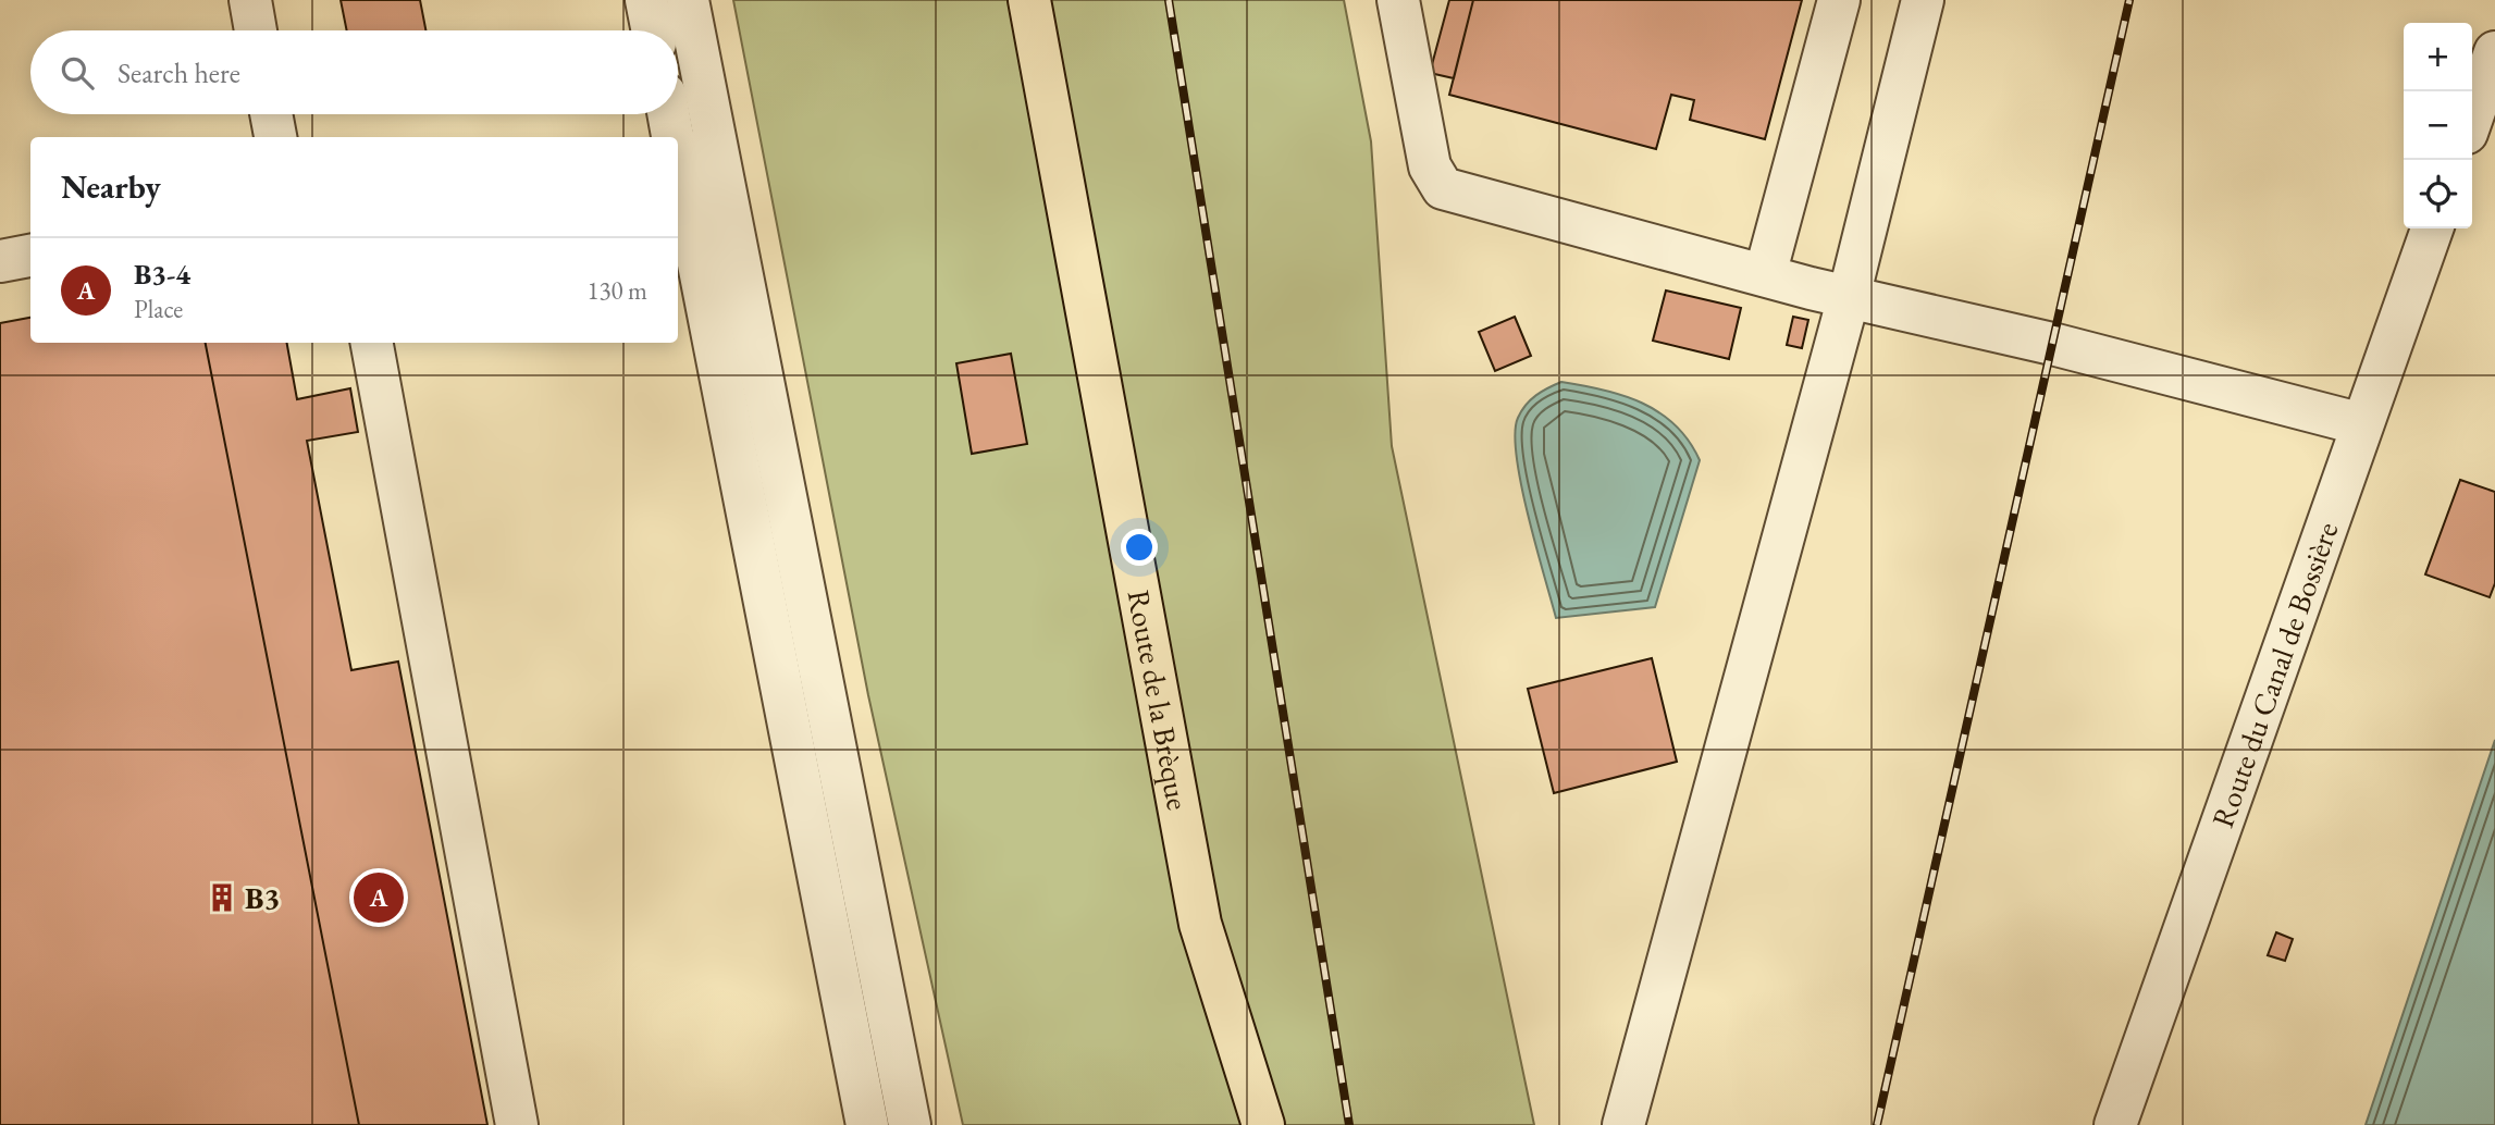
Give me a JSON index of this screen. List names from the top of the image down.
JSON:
{
  "streets": {
    "main road": ["Route de la Brèque"],
    "street": ["Route du Canal de Bossière"]
  },
  "places": {
    "building": ["B3"]
  },
  "page": {
    "map_buttons": ["+", "−"],
    "search": "Search here",
    "heading": "Nearby",
    "list": [
      {
        "mark": "A",
        "name": "B3-4",
        "note": "Place",
        "value": "130 m"
      }
    ],
    "pins": "A"
  }
}
